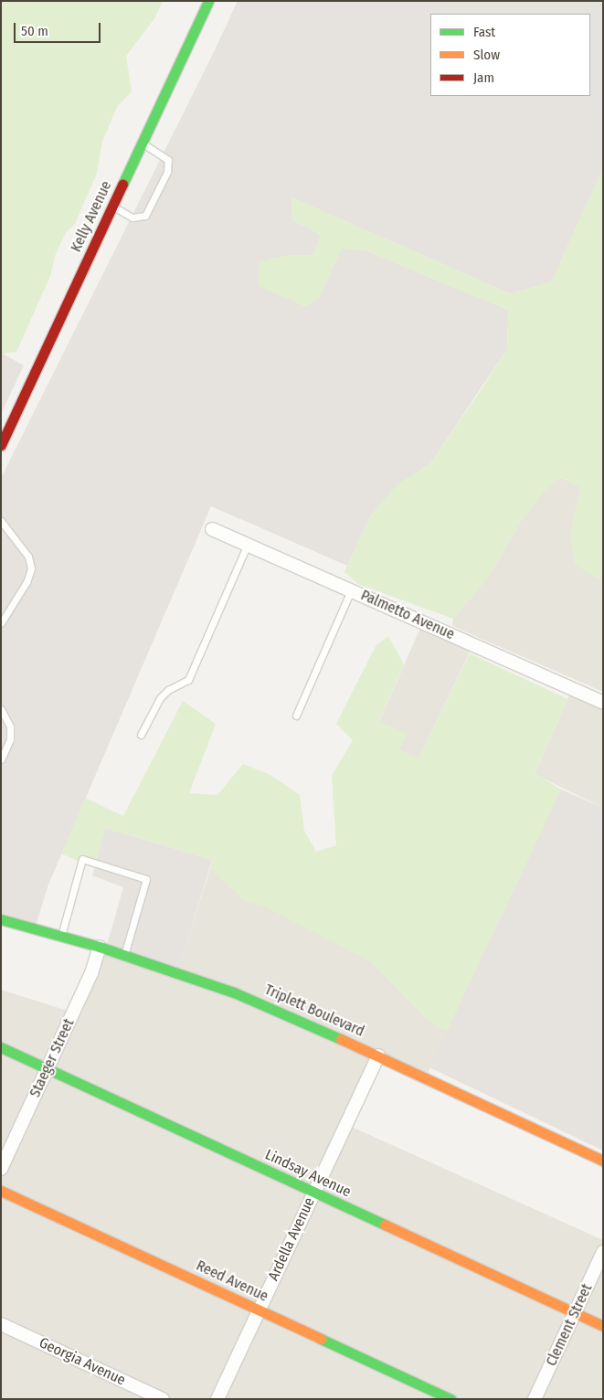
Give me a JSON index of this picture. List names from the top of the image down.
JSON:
{
  "streets": {
    "street": [
      "Kelly Avenue",
      "Palmetto Avenue",
      "Triplett Boulevard",
      "Staeger Street",
      "Lindsay Avenue",
      "Ardella Avenue",
      "Reed Avenue",
      "Clement Street",
      "Georgia Avenue"
    ]
  },
  "crossings": [
    ["Triplett Boulevard", "Staeger Street"],
    ["Triplett Boulevard", "Ardella Avenue"],
    ["Staeger Street", "Lindsay Avenue"],
    ["Lindsay Avenue", "Ardella Avenue"],
    ["Lindsay Avenue", "Clement Street"],
    ["Ardella Avenue", "Reed Avenue"]
  ],
  "legend": ["Fast", "Slow", "Jam"],
  "scale_bar": "50 m"
}
